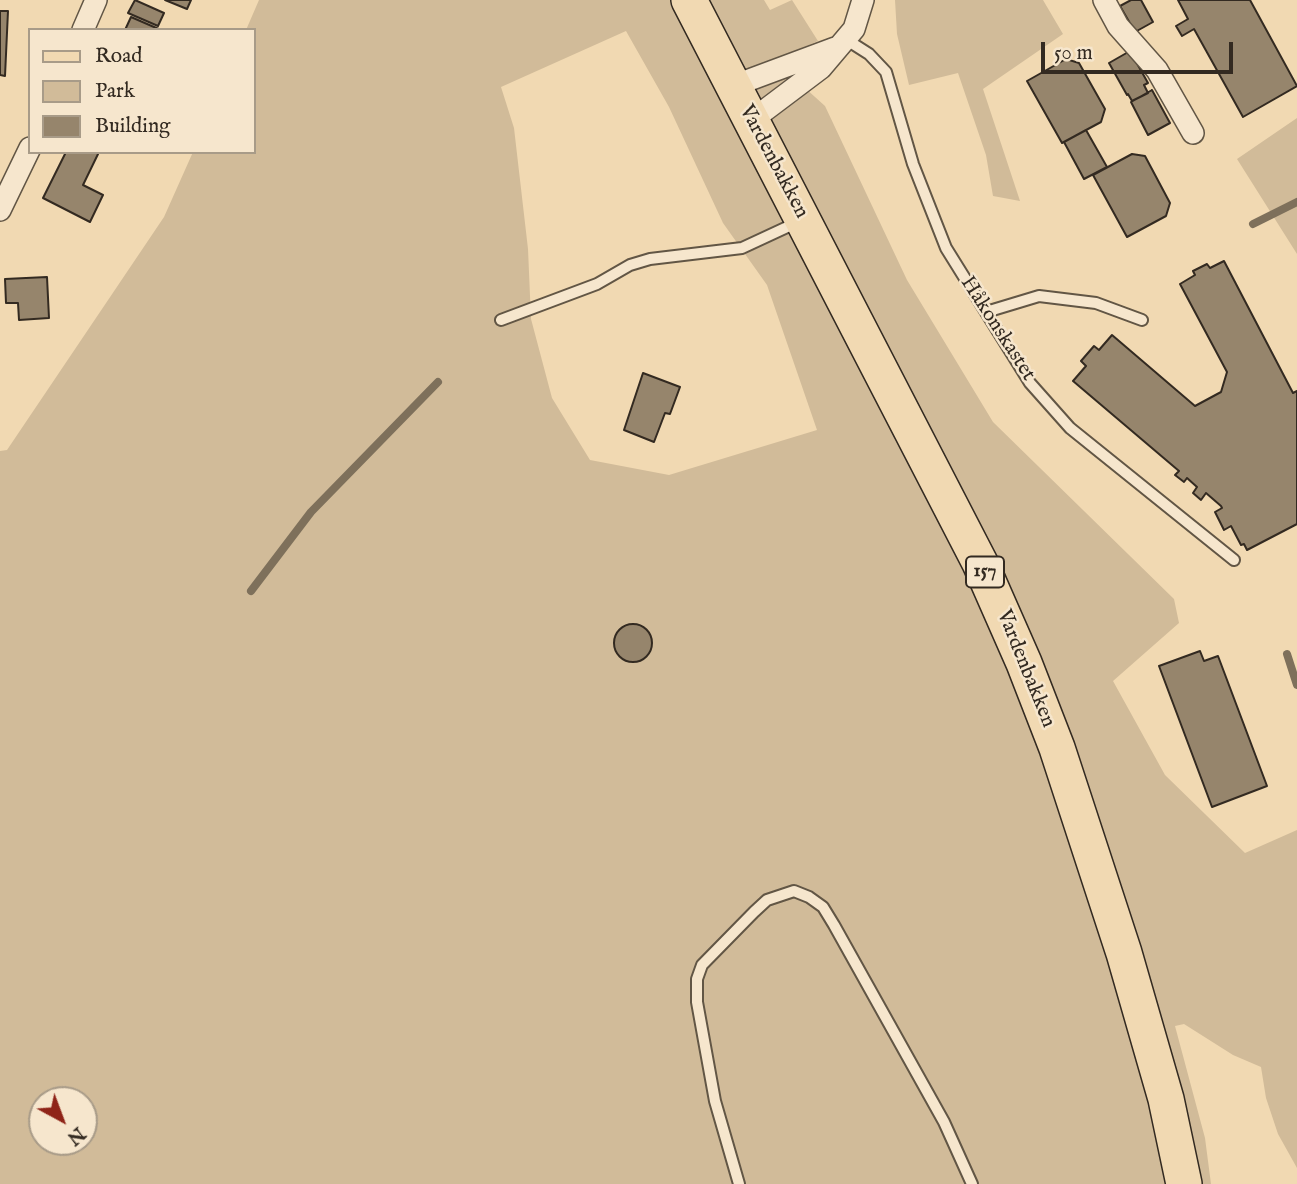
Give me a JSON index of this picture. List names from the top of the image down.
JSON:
{
  "streets": {
    "main road": ["Vardenbakken", "157"],
    "lane": ["Håkonskastet"]
  },
  "legend": ["Road", "Park", "Building"],
  "scale_bar": "50 m",
  "north": "bottom right"
}
